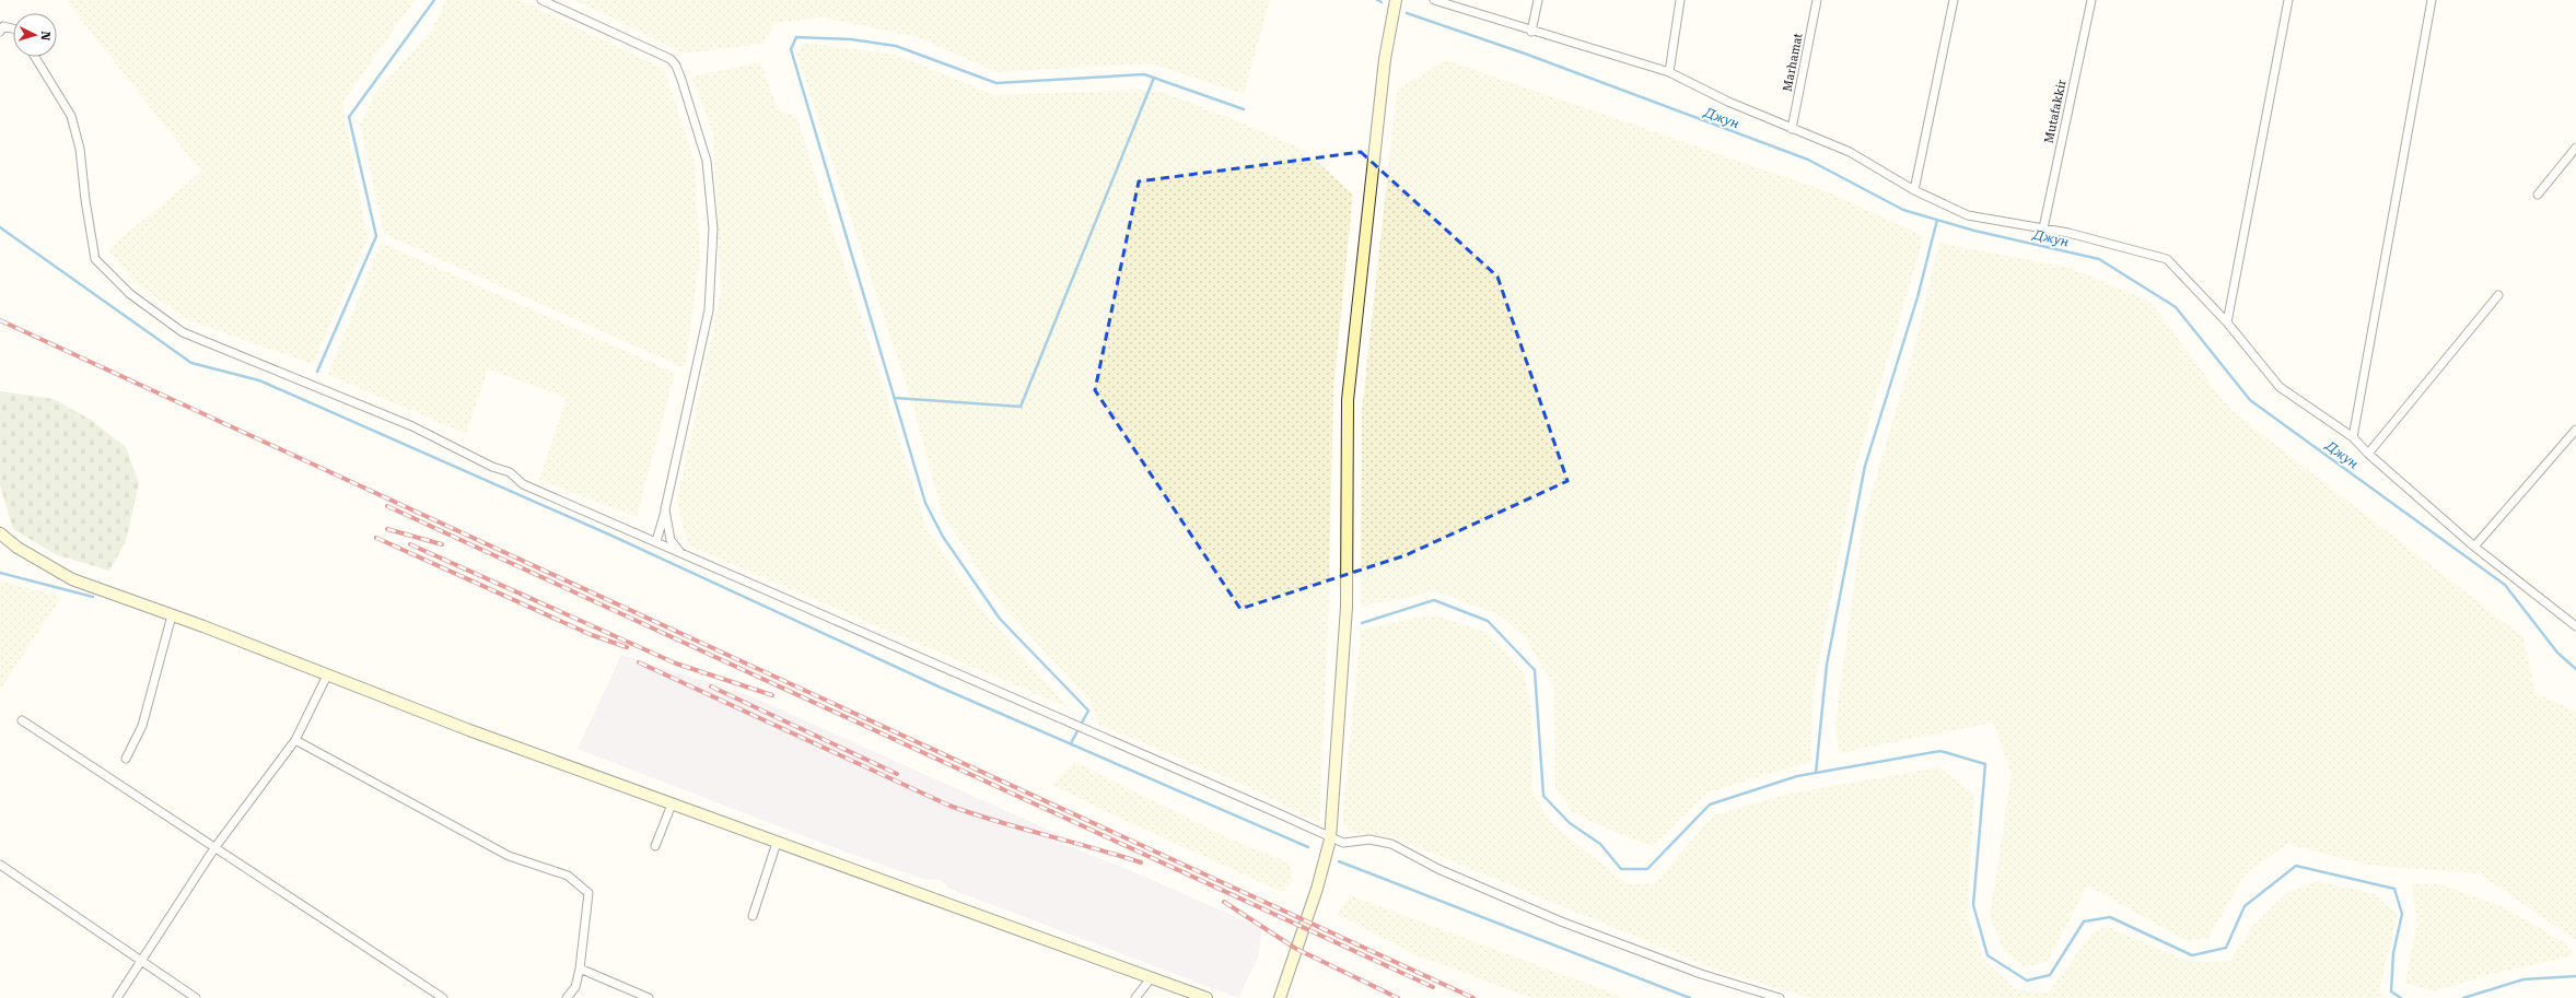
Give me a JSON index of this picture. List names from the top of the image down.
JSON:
{
  "streets": {
    "street": ["Marhamat", "Mutafakkir"]
  },
  "water": ["Джун"],
  "north": "right"
}
